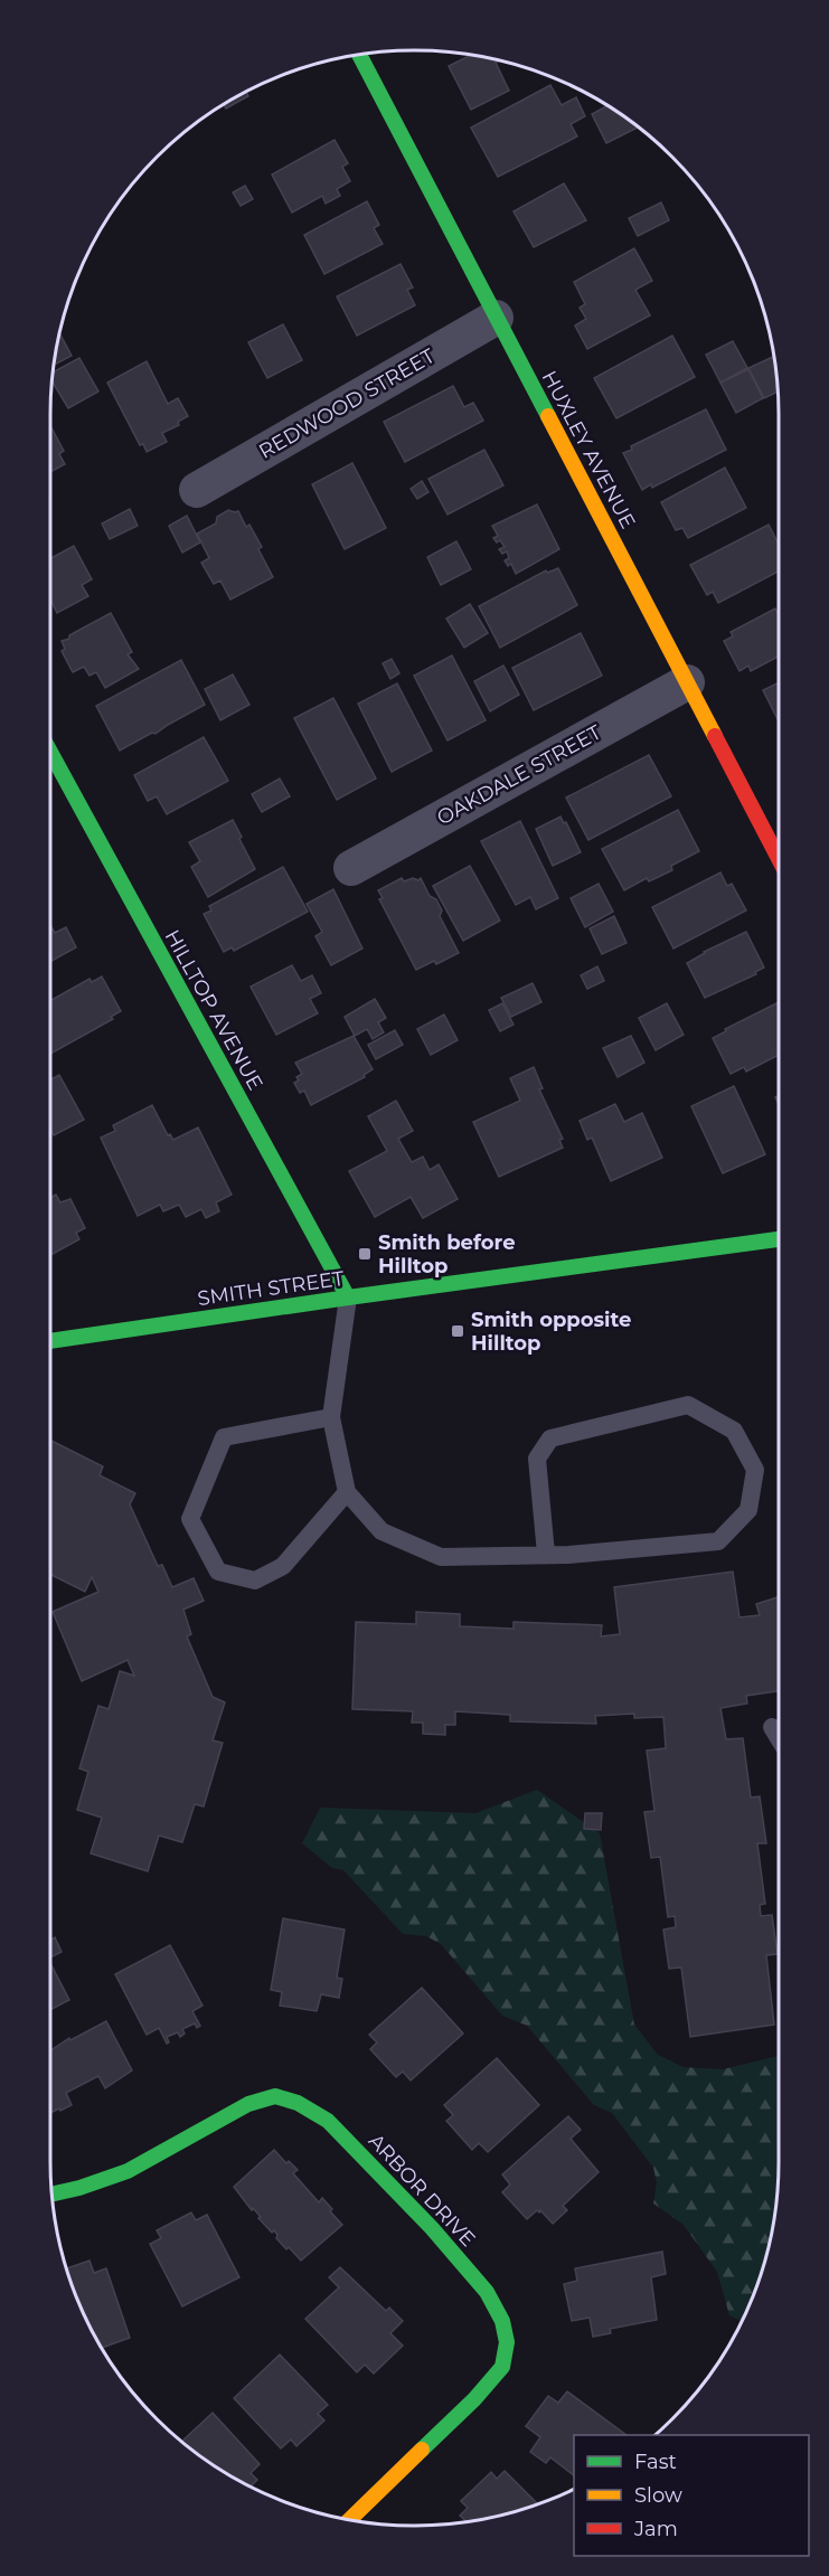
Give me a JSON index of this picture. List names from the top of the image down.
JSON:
{
  "streets": {
    "street": [
      "REDWOOD STREET",
      "HUXLEY AVENUE",
      "OAKDALE STREET",
      "HILLTOP AVENUE",
      "SMITH STREET",
      "ARBOR DRIVE"
    ]
  },
  "crossings": [
    ["REDWOOD STREET", "HUXLEY AVENUE"],
    ["HUXLEY AVENUE", "OAKDALE STREET"],
    ["HILLTOP AVENUE", "SMITH STREET"]
  ],
  "places": {
    "transit": ["Smith before Hilltop", "Smith opposite Hilltop"]
  },
  "legend": ["Fast", "Slow", "Jam"]
}
